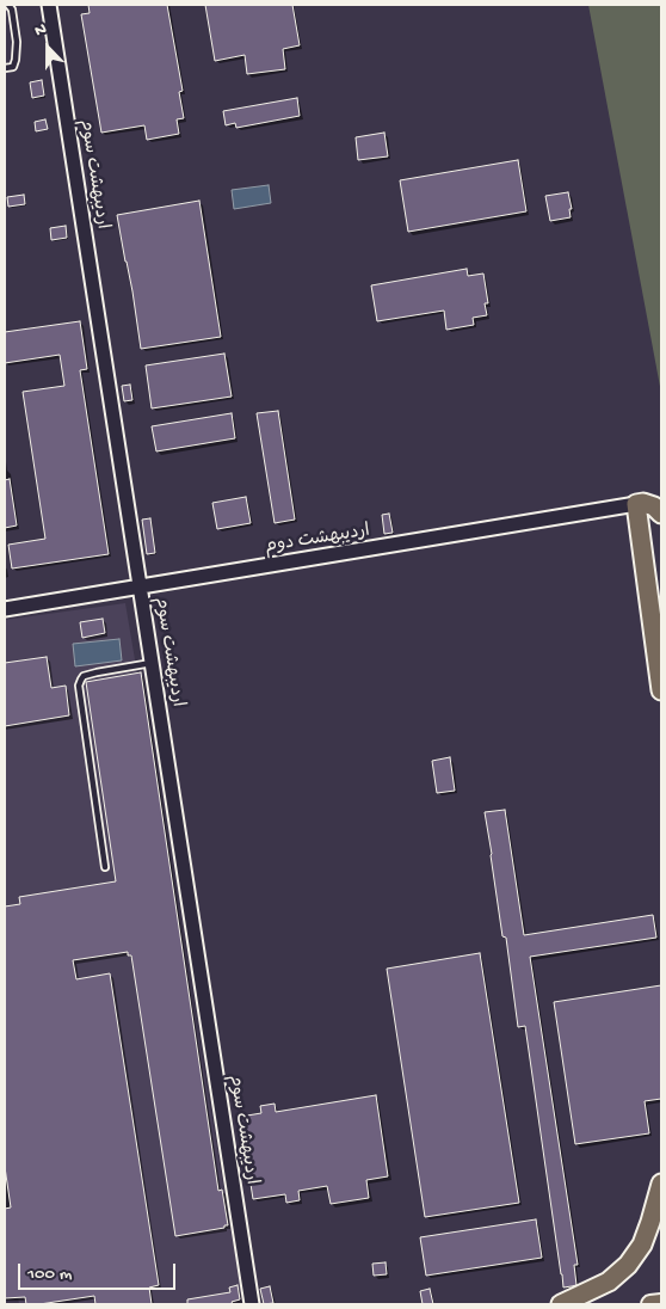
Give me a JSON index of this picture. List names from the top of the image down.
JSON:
{
  "streets": {
    "street": ["اردیبهشت سوم", "اردیبهشت دوم"]
  },
  "crossings": [
    ["اردیبهشت سوم", "اردیبهشت دوم"]
  ],
  "scale_bar": "100 m",
  "north": "top"
}
